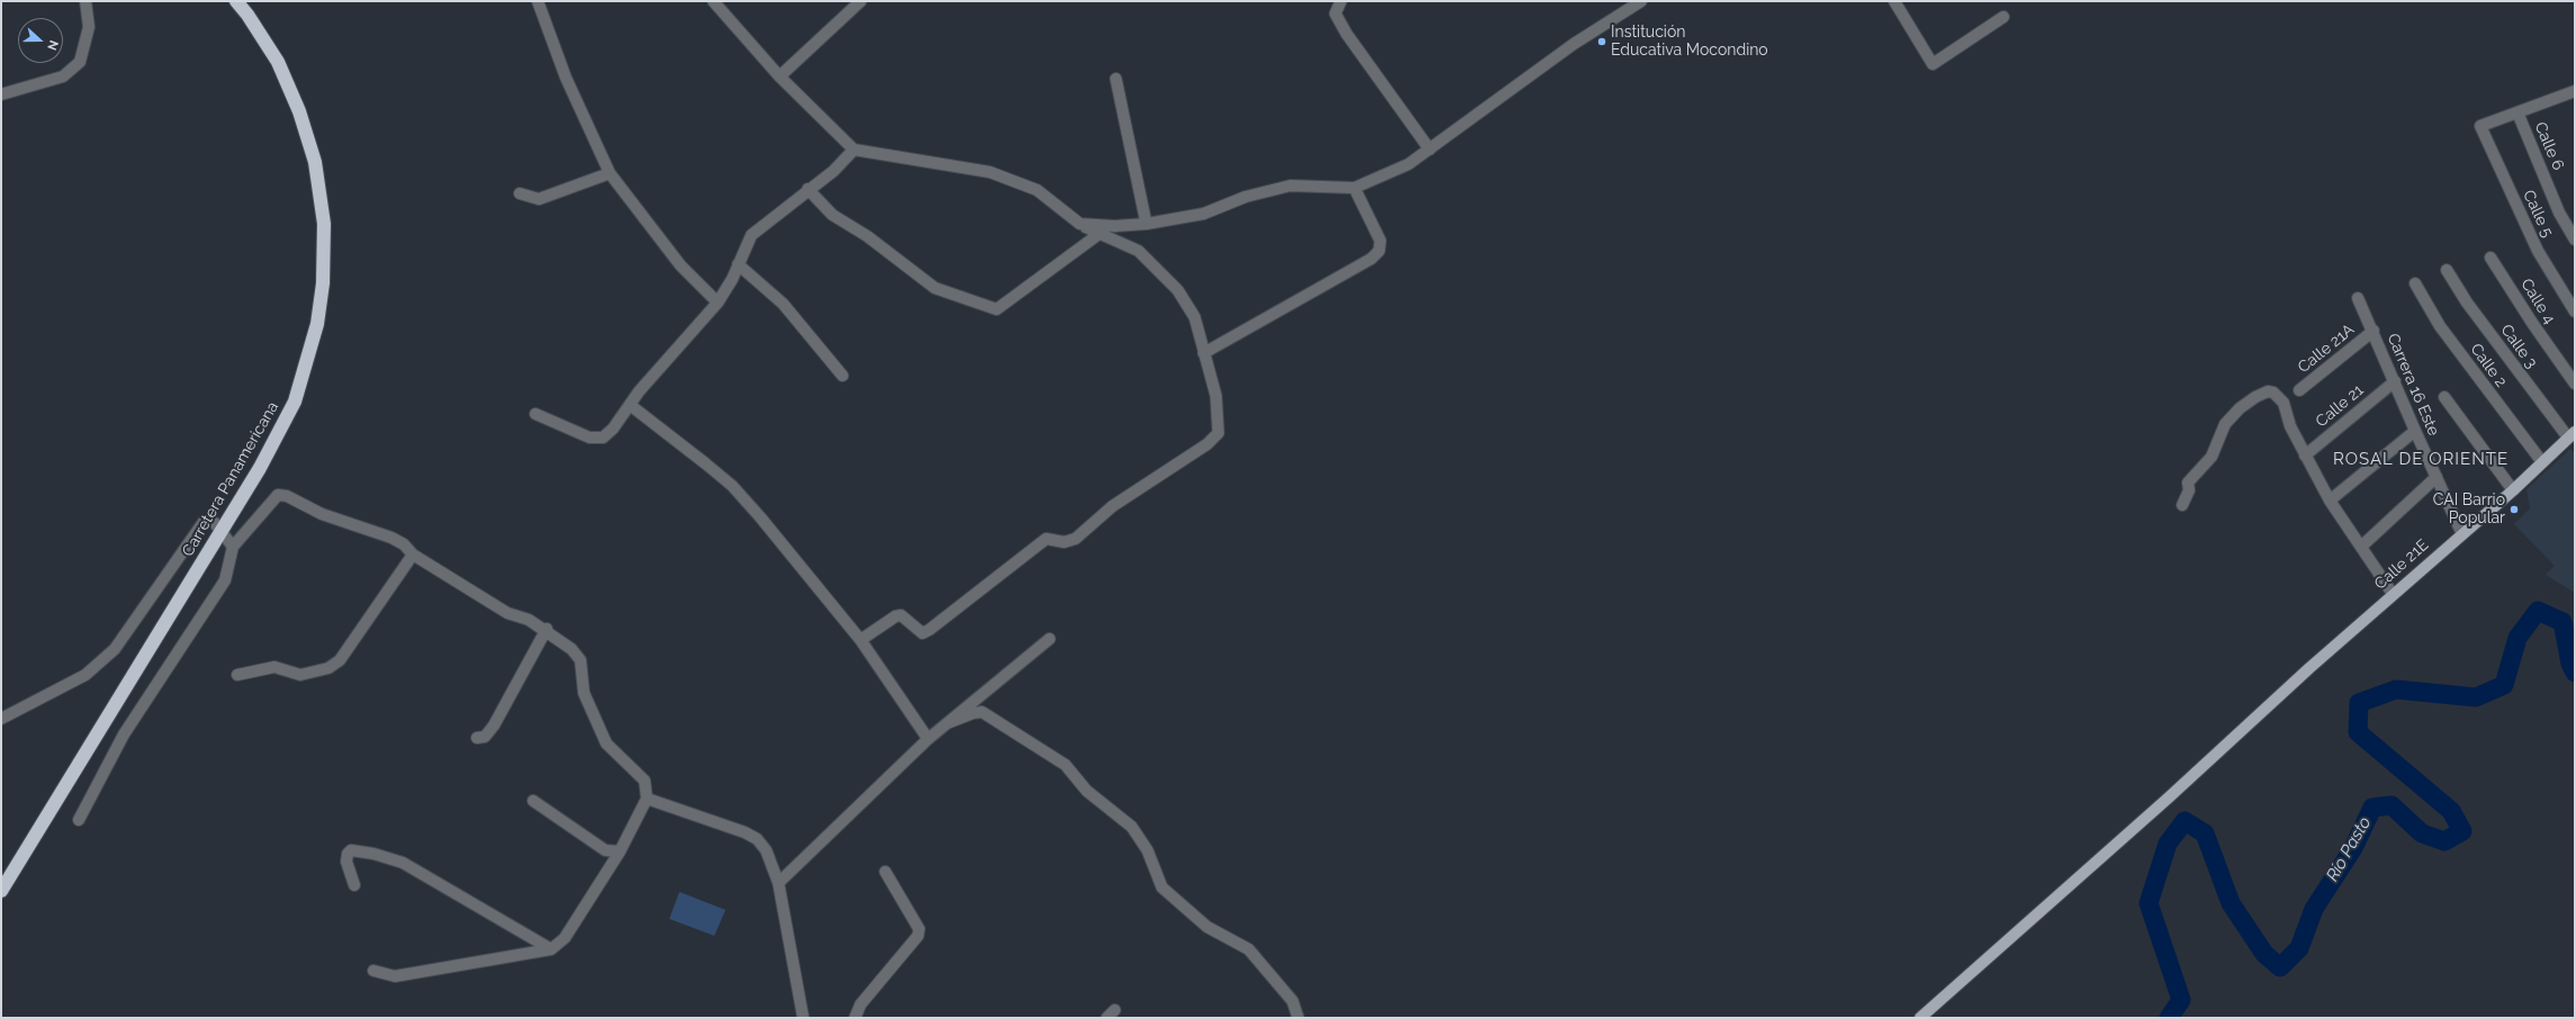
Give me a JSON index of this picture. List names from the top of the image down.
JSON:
{
  "streets": {
    "highway": ["Carretera Panamericana"],
    "main road": ["Calle 21E"],
    "street": [
      "Calle 6",
      "Calle 5",
      "Calle 4",
      "Calle 3",
      "Calle 21A",
      "Calle 2",
      "Carrera 16 Este",
      "Calle 21"
    ]
  },
  "crossings": [
    ["Calle 6", "Calle 5"],
    ["Calle 3", "Calle 21E"],
    ["Calle 21A", "Carrera 16 Este"],
    ["Calle 2", "Calle 21E"],
    ["Carrera 16 Este", "Calle 21"],
    ["Carrera 16 Este", "Calle 21E"]
  ],
  "districts": ["ROSAL DE ORIENTE"],
  "water": ["Río Pasto"],
  "places": ["Institución Educativa Mocondino", "CAI Barrio Popular"],
  "north": "right"
}
